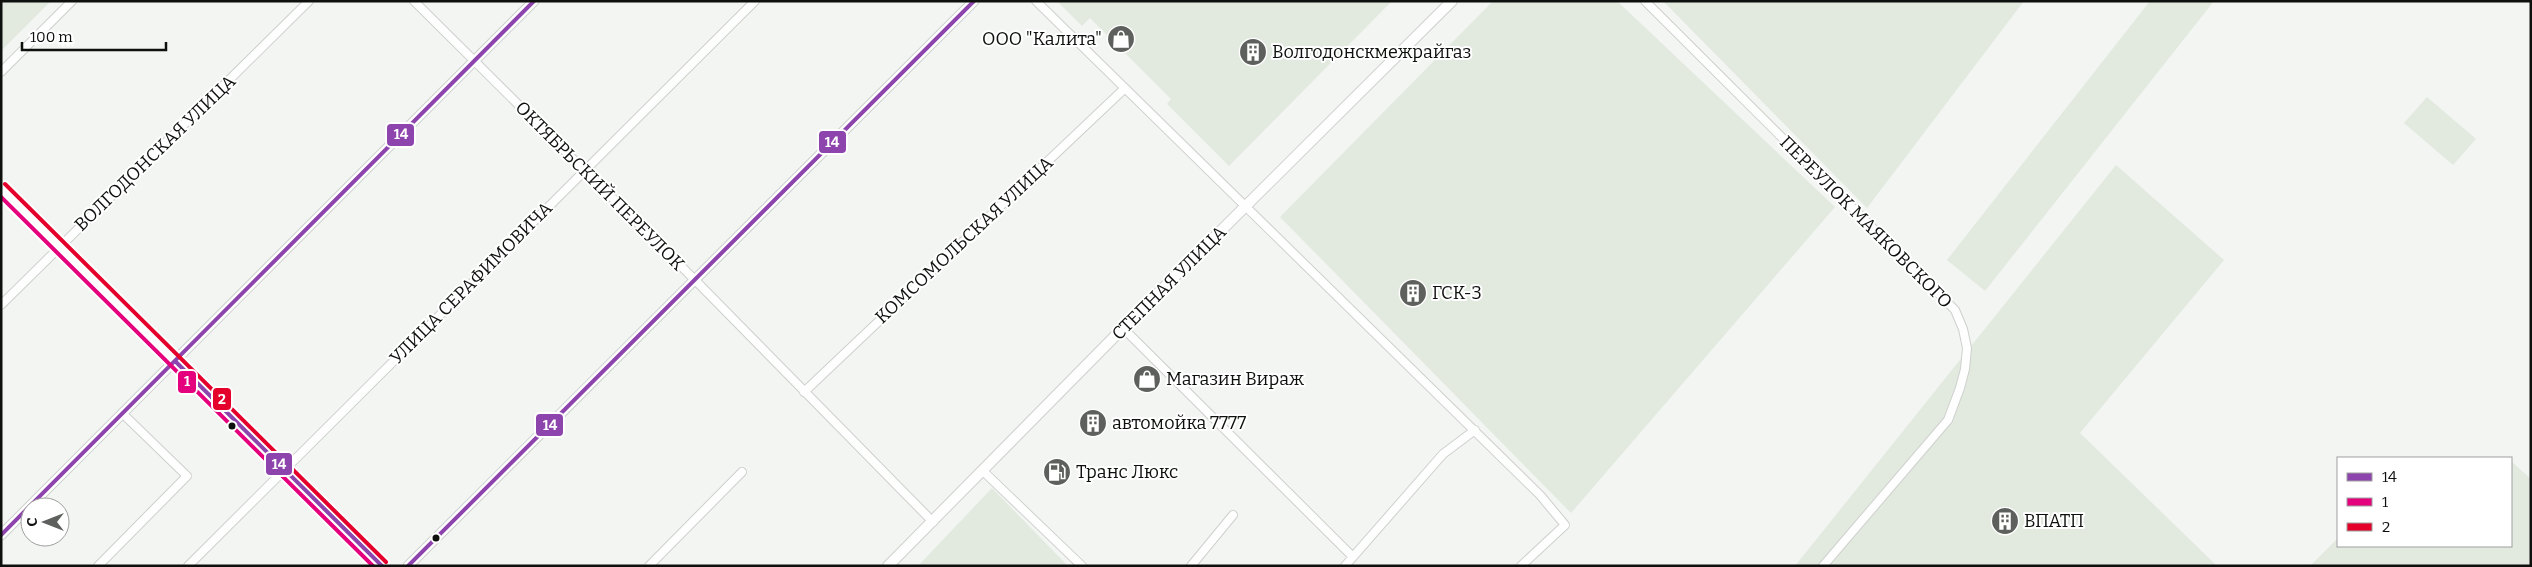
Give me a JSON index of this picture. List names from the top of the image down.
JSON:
{
  "streets": {
    "main road": ["СТЕПНАЯ УЛИЦА"],
    "street": [
      "ВОЛГОДОНСКАЯ УЛИЦА",
      "ОКТЯБРЬСКИЙ ПЕРЕУЛОК",
      "ПЕРЕУЛОК МАЯКОВСКОГО",
      "КОМСОМОЛЬСКАЯ УЛИЦА",
      "УЛИЦА СЕРАФИМОВИЧА"
    ]
  },
  "crossings": [
    ["ОКТЯБРЬСКИЙ ПЕРЕУЛОК", "КОМСОМОЛЬСКАЯ УЛИЦА"],
    ["ОКТЯБРЬСКИЙ ПЕРЕУЛОК", "УЛИЦА СЕРАФИМОВИЧА"],
    ["ОКТЯБРЬСКИЙ ПЕРЕУЛОК", "СТЕПНАЯ УЛИЦА"]
  ],
  "places": {
    "shop": ["ООО \"Калита\"", "Магазин Вираж"],
    "building": [
      "Волгодонскмежрайгаз",
      "ГСК-3",
      "автомойка 7777",
      "ВПАТП"
    ],
    "fuel station": ["Транс Люкс"]
  },
  "lines": ["transit line 14", "transit line 2", "transit line 1"],
  "legend": ["14", "1", "2"],
  "scale_bar": "100 m",
  "north": "left"
}
